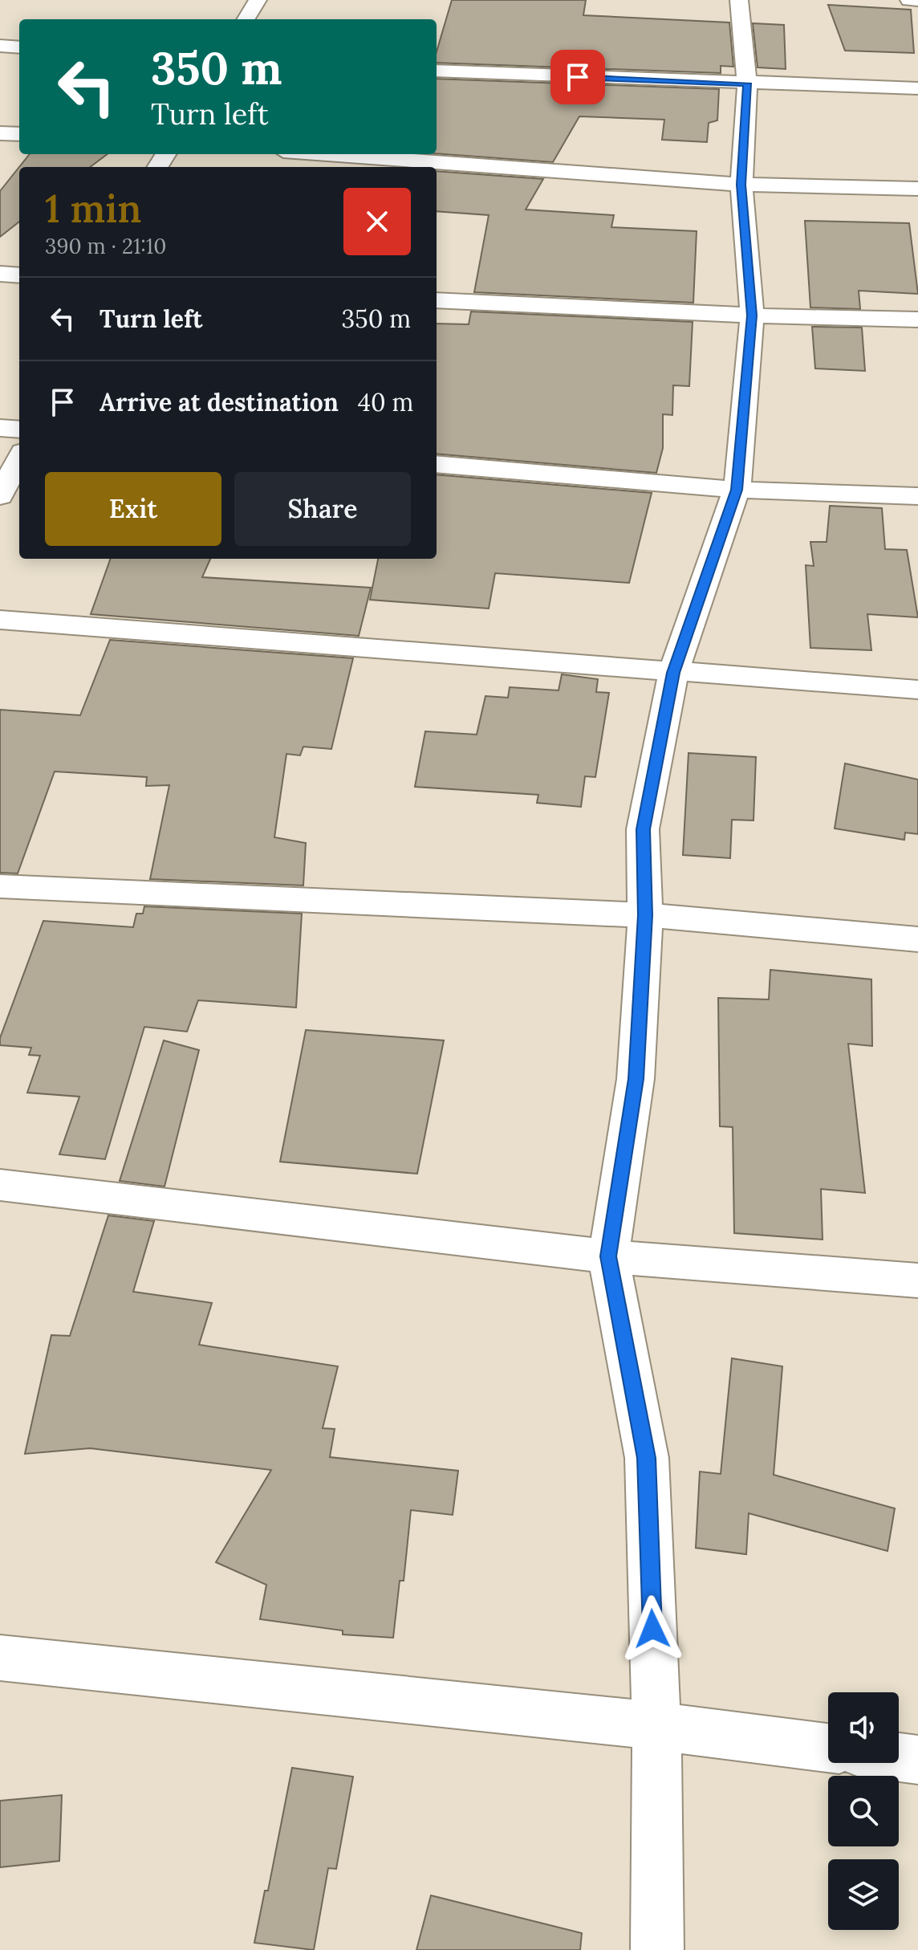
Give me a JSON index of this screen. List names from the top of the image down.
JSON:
{
  "page": {
    "turn": ["350 m", "Turn left"],
    "heading": ["1 min", "390 m · 21:10"],
    "list": [
      {
        "name": "Turn left",
        "value": "350 m"
      },
      {
        "name": "Arrive at destination",
        "value": "40 m"
      }
    ],
    "buttons": ["Exit", "Share"]
  }
}
